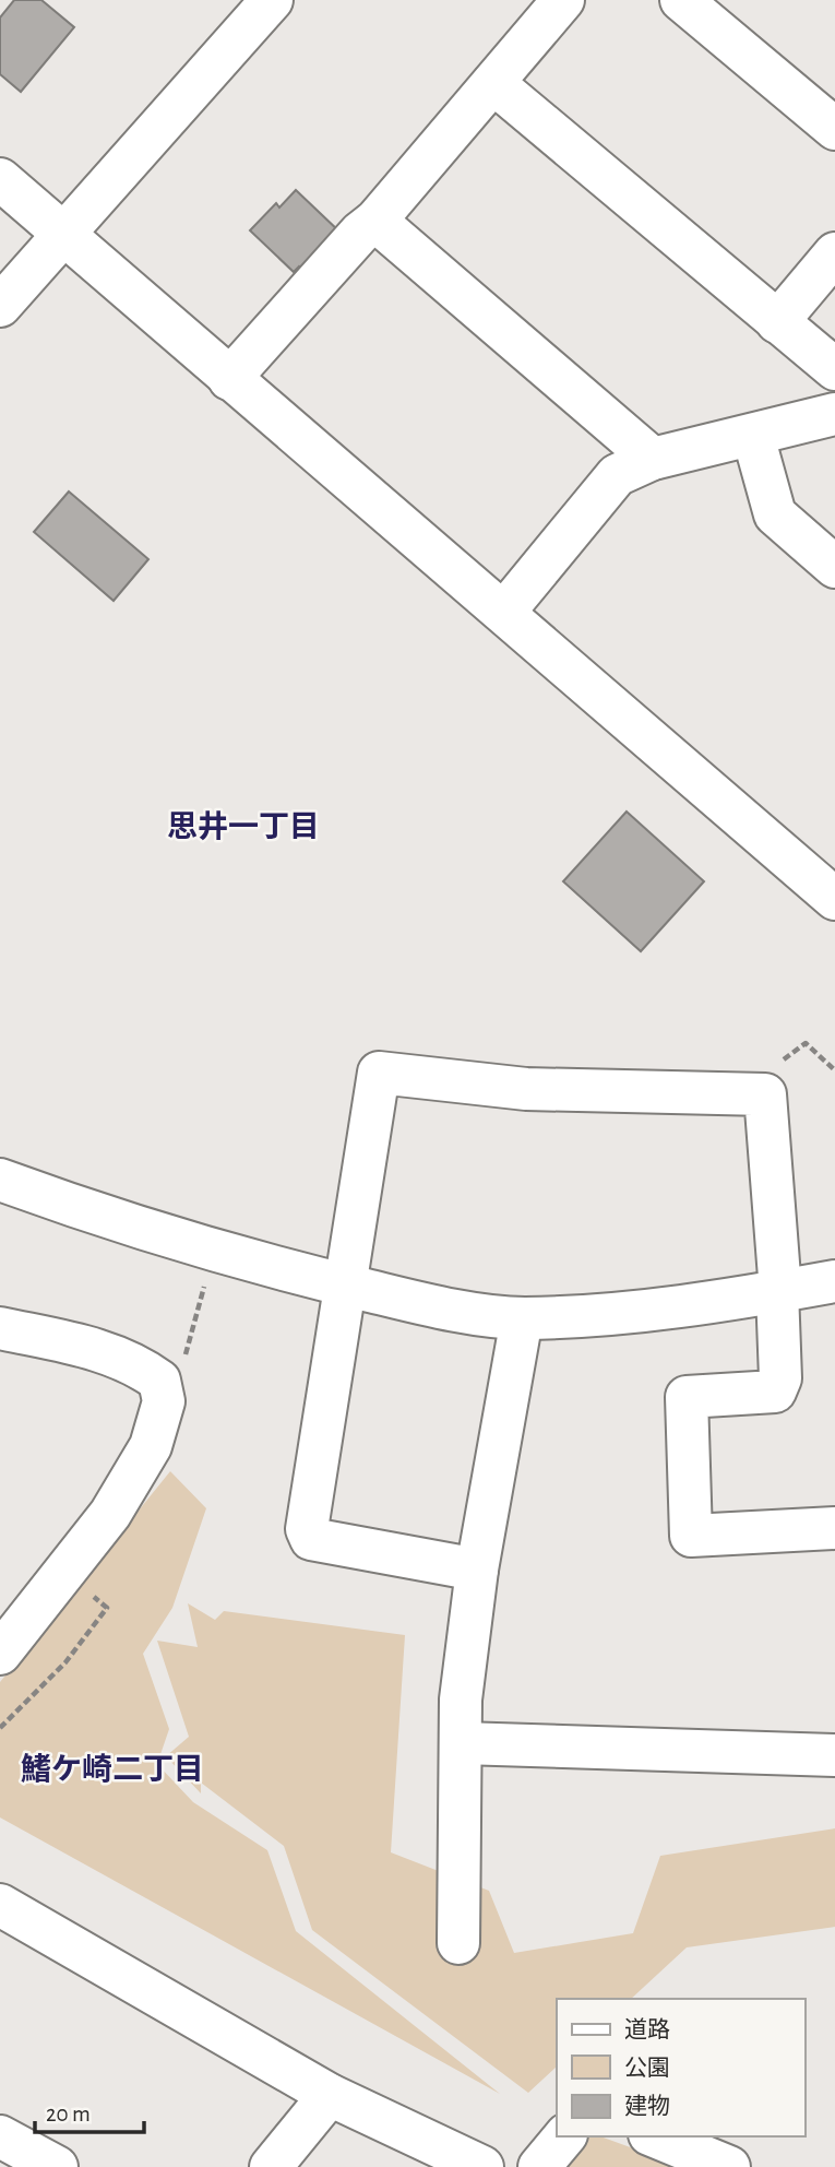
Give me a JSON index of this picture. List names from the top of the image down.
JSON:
{
  "districts": ["思井一丁目", "鰭ケ崎二丁目"],
  "legend": ["道路", "公園", "建物"],
  "scale_bar": "20 m"
}
